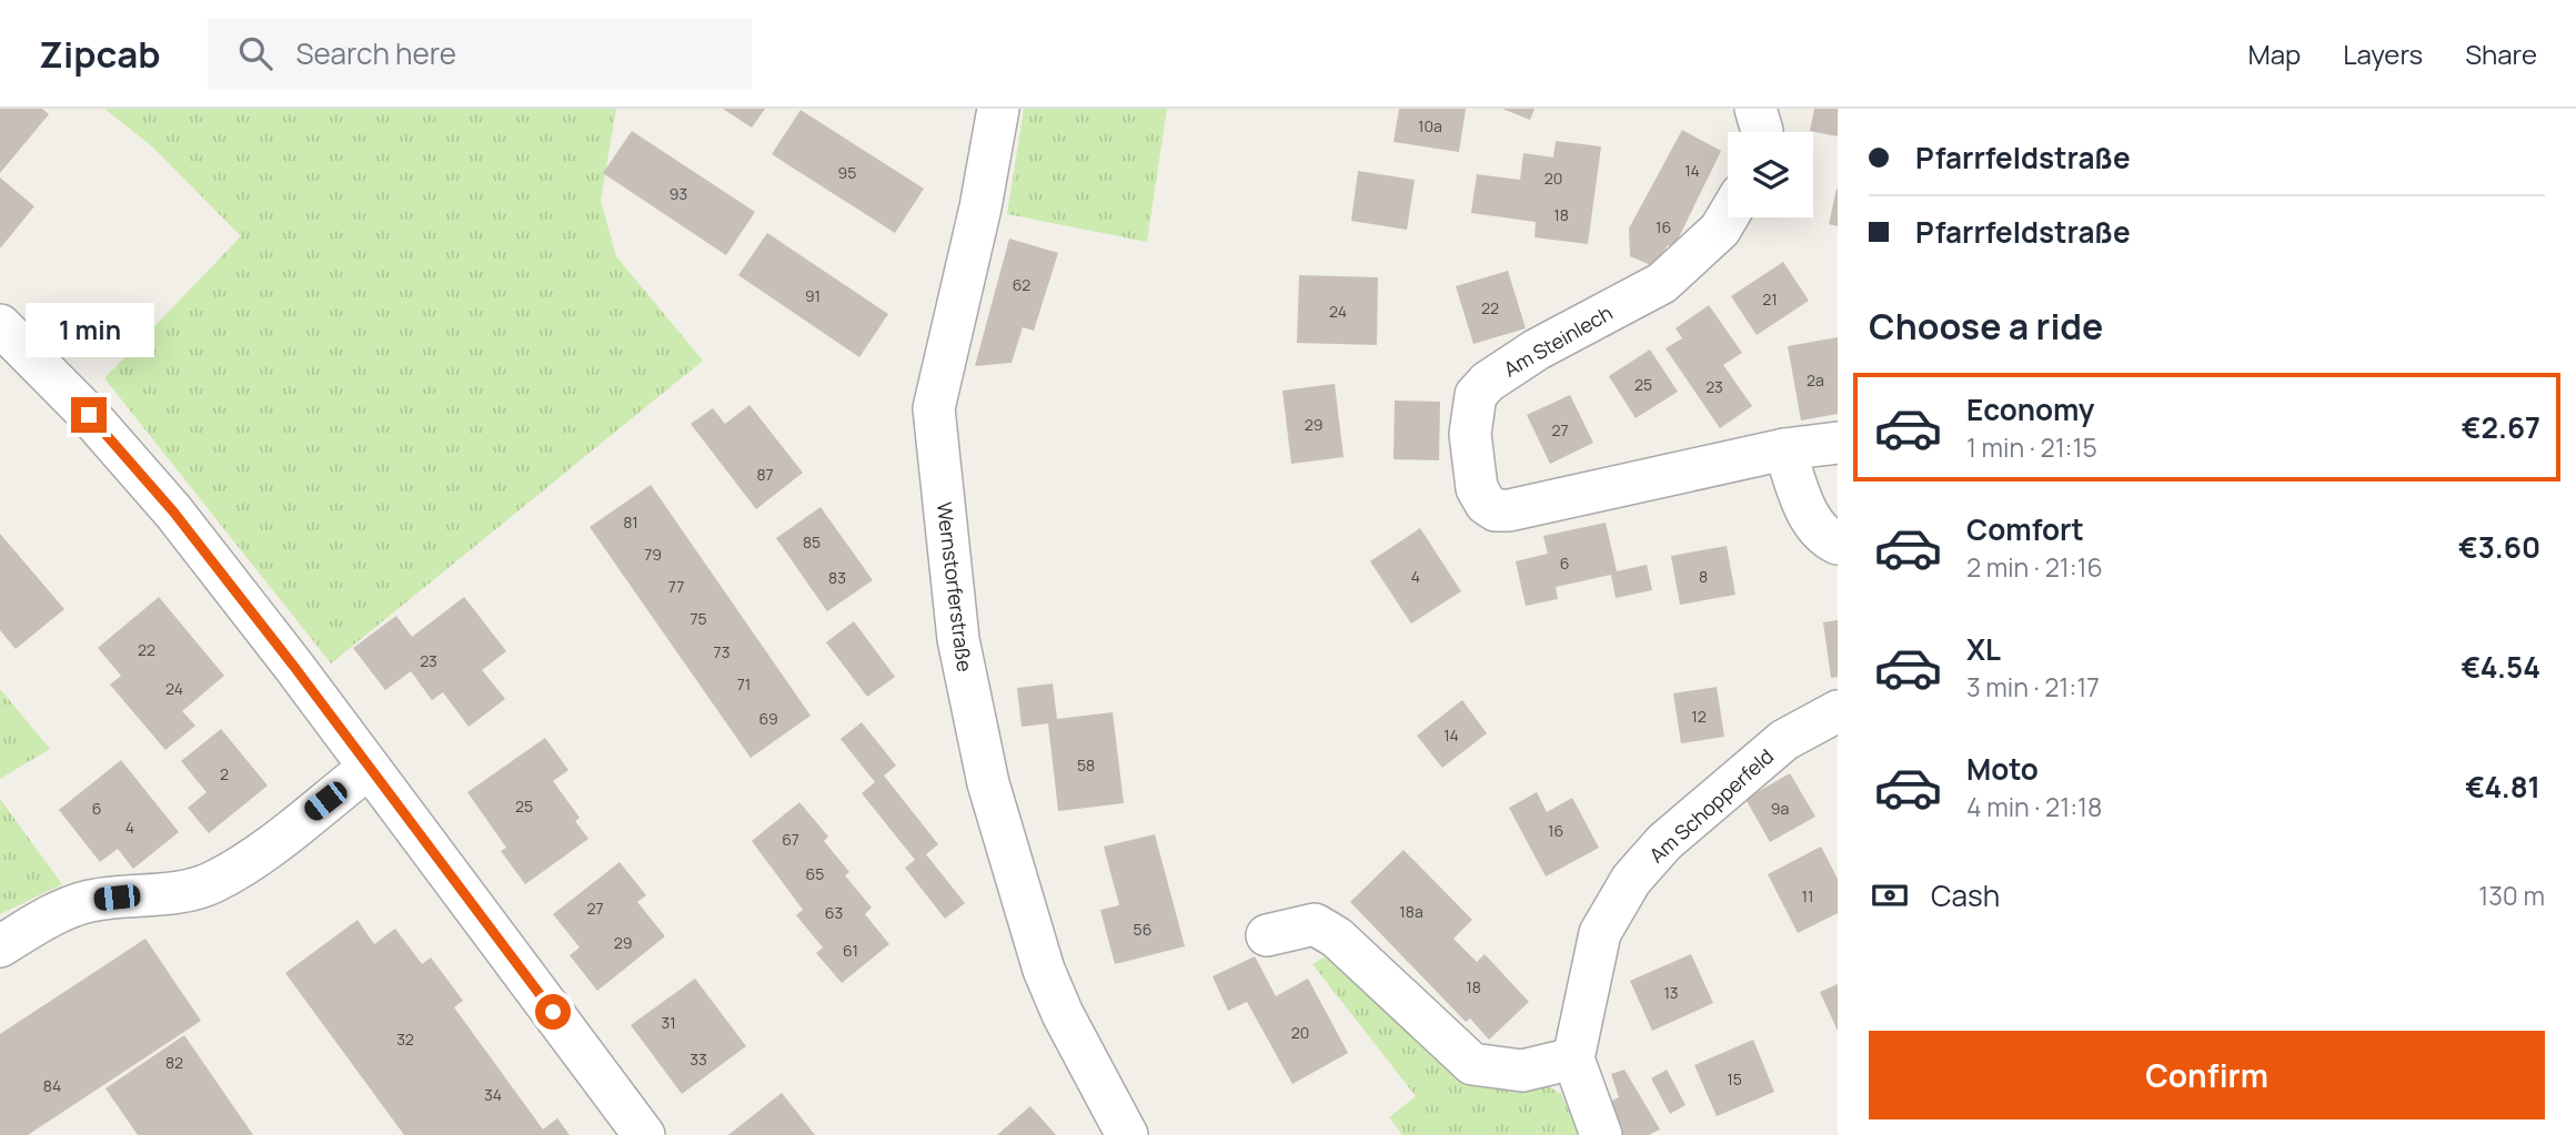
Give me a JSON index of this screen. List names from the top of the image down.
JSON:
{
  "streets": {
    "street": ["Am Steinlech", "Wernstorferstraße", "Am Schopperfeld"]
  },
  "house_numbers": [
    "10a",
    "14",
    "95",
    "20",
    "93",
    "18",
    "16",
    "62",
    "91",
    "21",
    "22",
    "24",
    "2a",
    "25",
    "23",
    "29",
    "27",
    "87",
    "81",
    "85",
    "79",
    "6",
    "4",
    "8",
    "83",
    "77",
    "75",
    "22",
    "73",
    "23",
    "71",
    "24",
    "12",
    "69",
    "14",
    "58",
    "2",
    "25",
    "6",
    "9a",
    "4",
    "16",
    "67",
    "65",
    "11",
    "27",
    "18a",
    "63",
    "56",
    "29",
    "61",
    "18",
    "13",
    "31",
    "20",
    "32",
    "33",
    "82",
    "15",
    "84",
    "34"
  ],
  "page": {
    "header": "Zipcab",
    "search": "Search here",
    "nav": ["Map", "Layers", "Share"],
    "banner": ["Pfarrfeldstraße", "Pfarrfeldstraße"],
    "heading": "Choose a ride",
    "bubble": "1 min",
    "list": [
      {
        "name": "Economy",
        "note": "1 min · 21:15",
        "value": "€2.67"
      },
      {
        "name": "Comfort",
        "note": "2 min · 21:16",
        "value": "€3.60"
      },
      {
        "name": "XL",
        "note": "3 min · 21:17",
        "value": "€4.54"
      },
      {
        "name": "Moto",
        "note": "4 min · 21:18",
        "value": "€4.81"
      }
    ],
    "pay": ["Cash", "130 m"],
    "buttons": "Confirm"
  }
}
